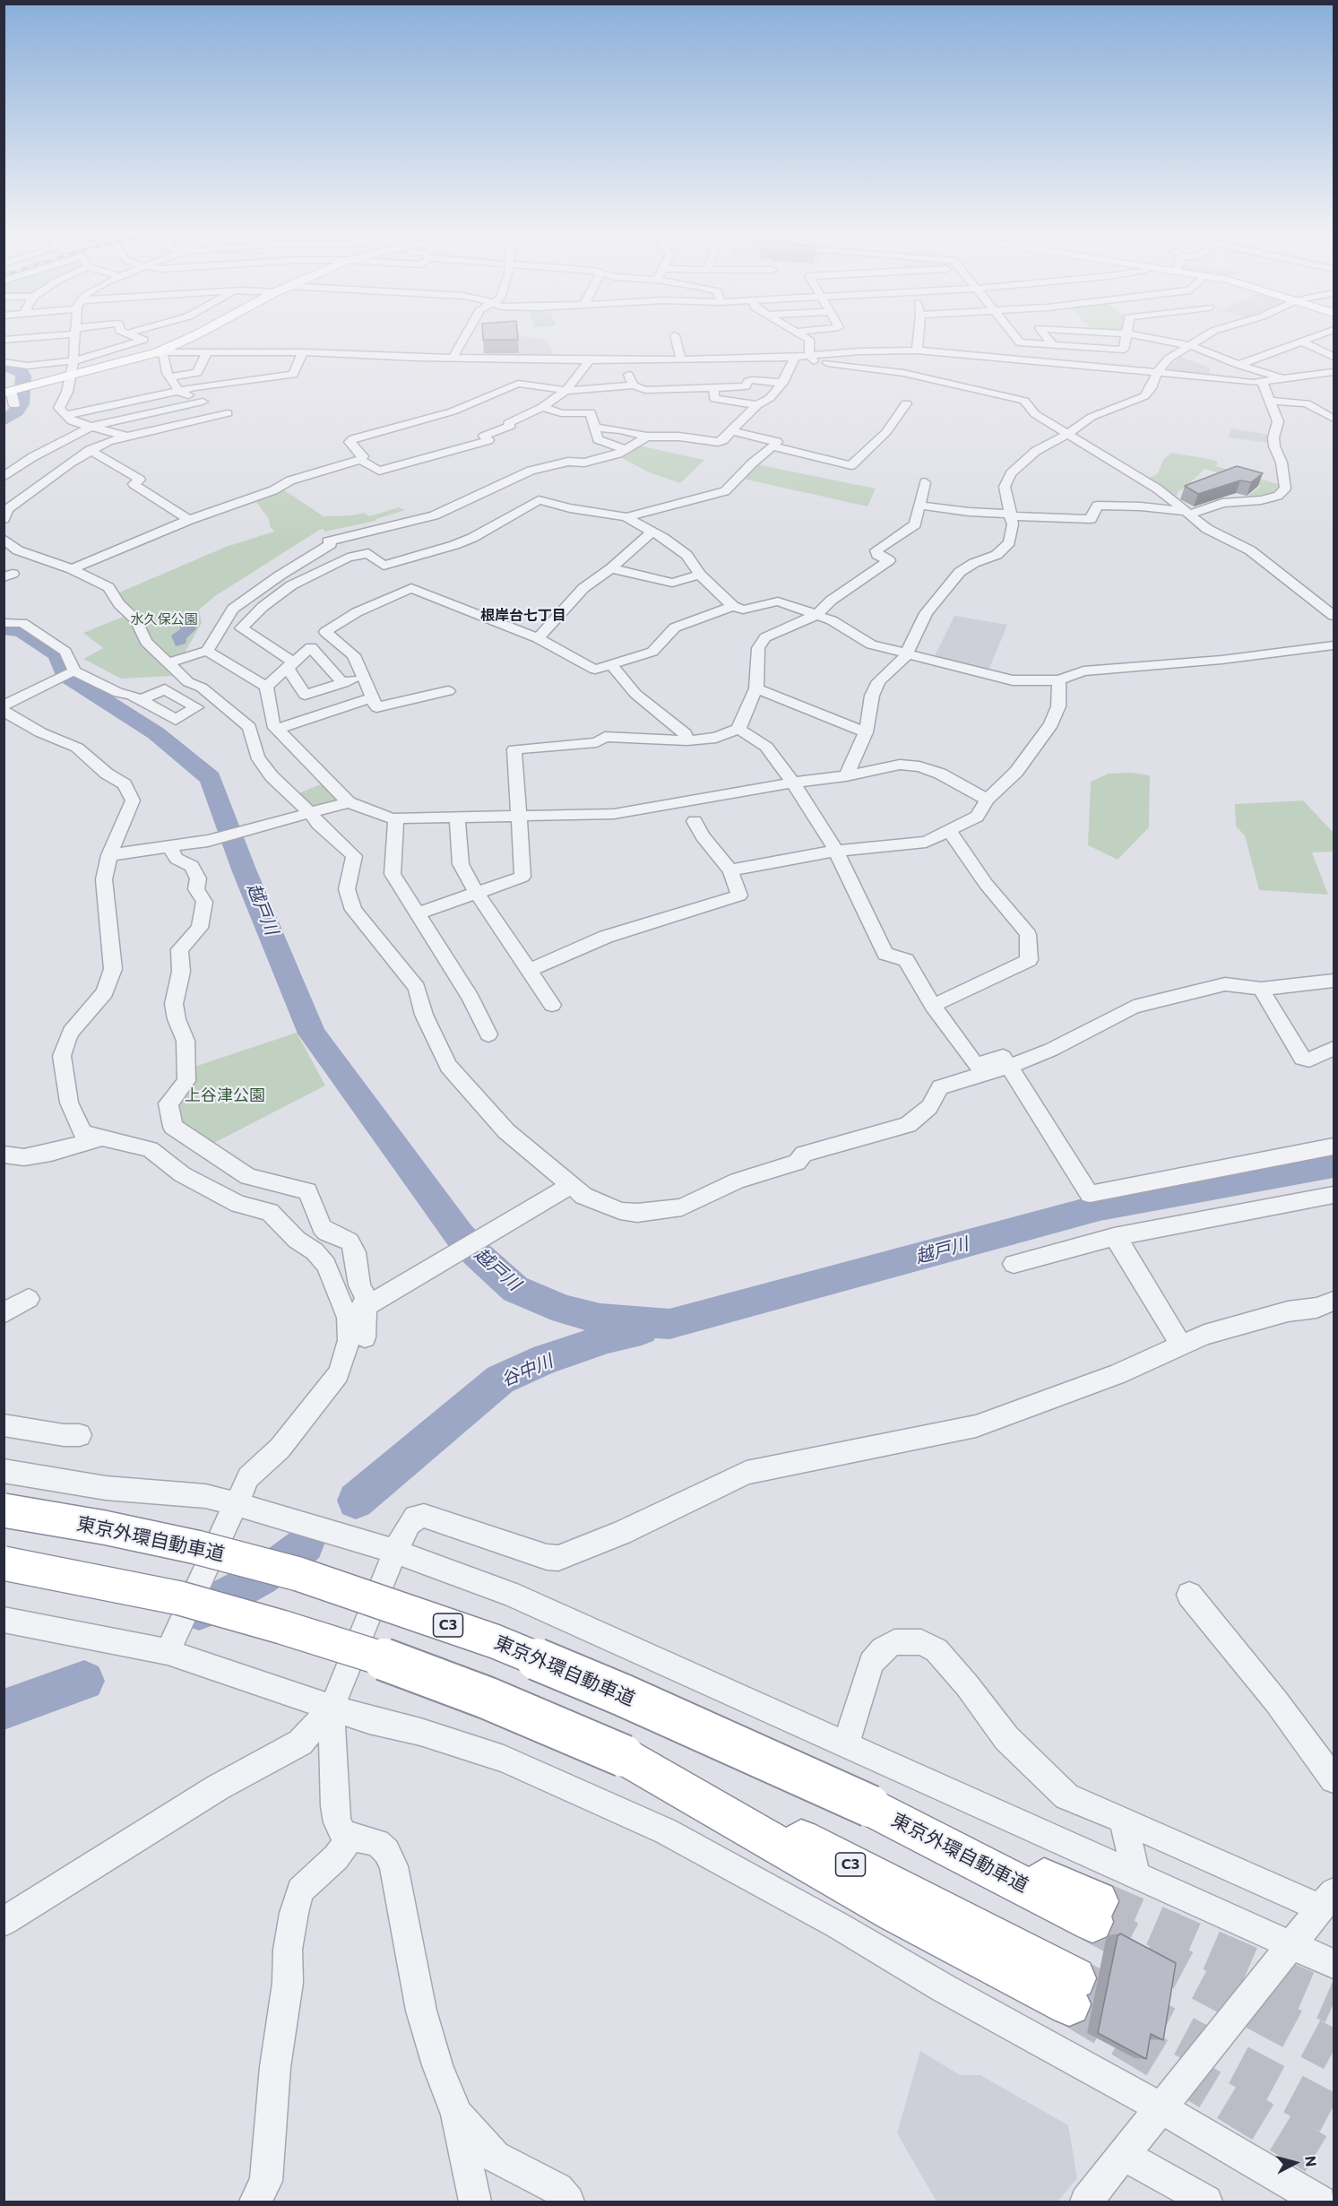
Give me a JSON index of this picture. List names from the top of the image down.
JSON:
{
  "streets": {
    "highway": ["東京外環自動車道", "C3"]
  },
  "districts": ["根岸台七丁目"],
  "water": ["越戸川", "谷中川"],
  "parks": ["水久保公園", "上谷津公園"],
  "north": "right"
}
